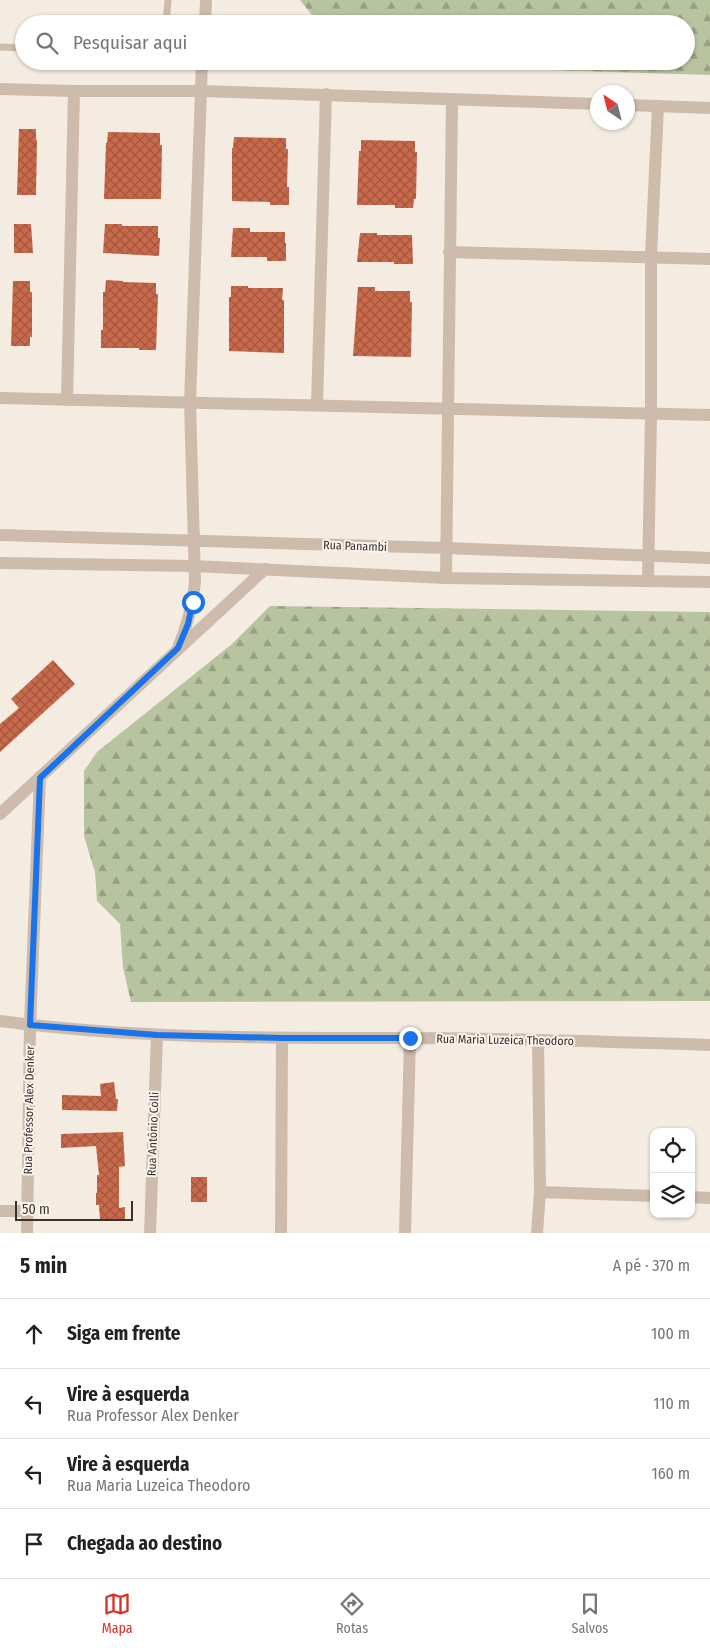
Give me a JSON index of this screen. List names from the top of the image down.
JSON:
{
  "streets": {
    "street": [
      "Rua Panambi",
      "Rua Maria Luzeica Theodoro",
      "Rua Professor Alex Denker",
      "Rua Antônio Colli"
    ]
  },
  "crossings": [
    ["Rua Maria Luzeica Theodoro", "Rua Professor Alex Denker"],
    ["Rua Maria Luzeica Theodoro", "Rua Antônio Colli"]
  ],
  "scale_bar": "50 m",
  "north": "top left",
  "page": {
    "search": "Pesquisar aqui",
    "scale": "50 m",
    "heading": ["5 min", "A pé · 370 m"],
    "list": [
      ["Siga em frente", "100 m"],
      ["Vire à esquerda", "Rua Professor Alex Denker", "110 m"],
      ["Vire à esquerda", "Rua Maria Luzeica Theodoro", "160 m"],
      "Chegada ao destino"
    ],
    "nav": ["Mapa", "Rotas", "Salvos"]
  }
}
